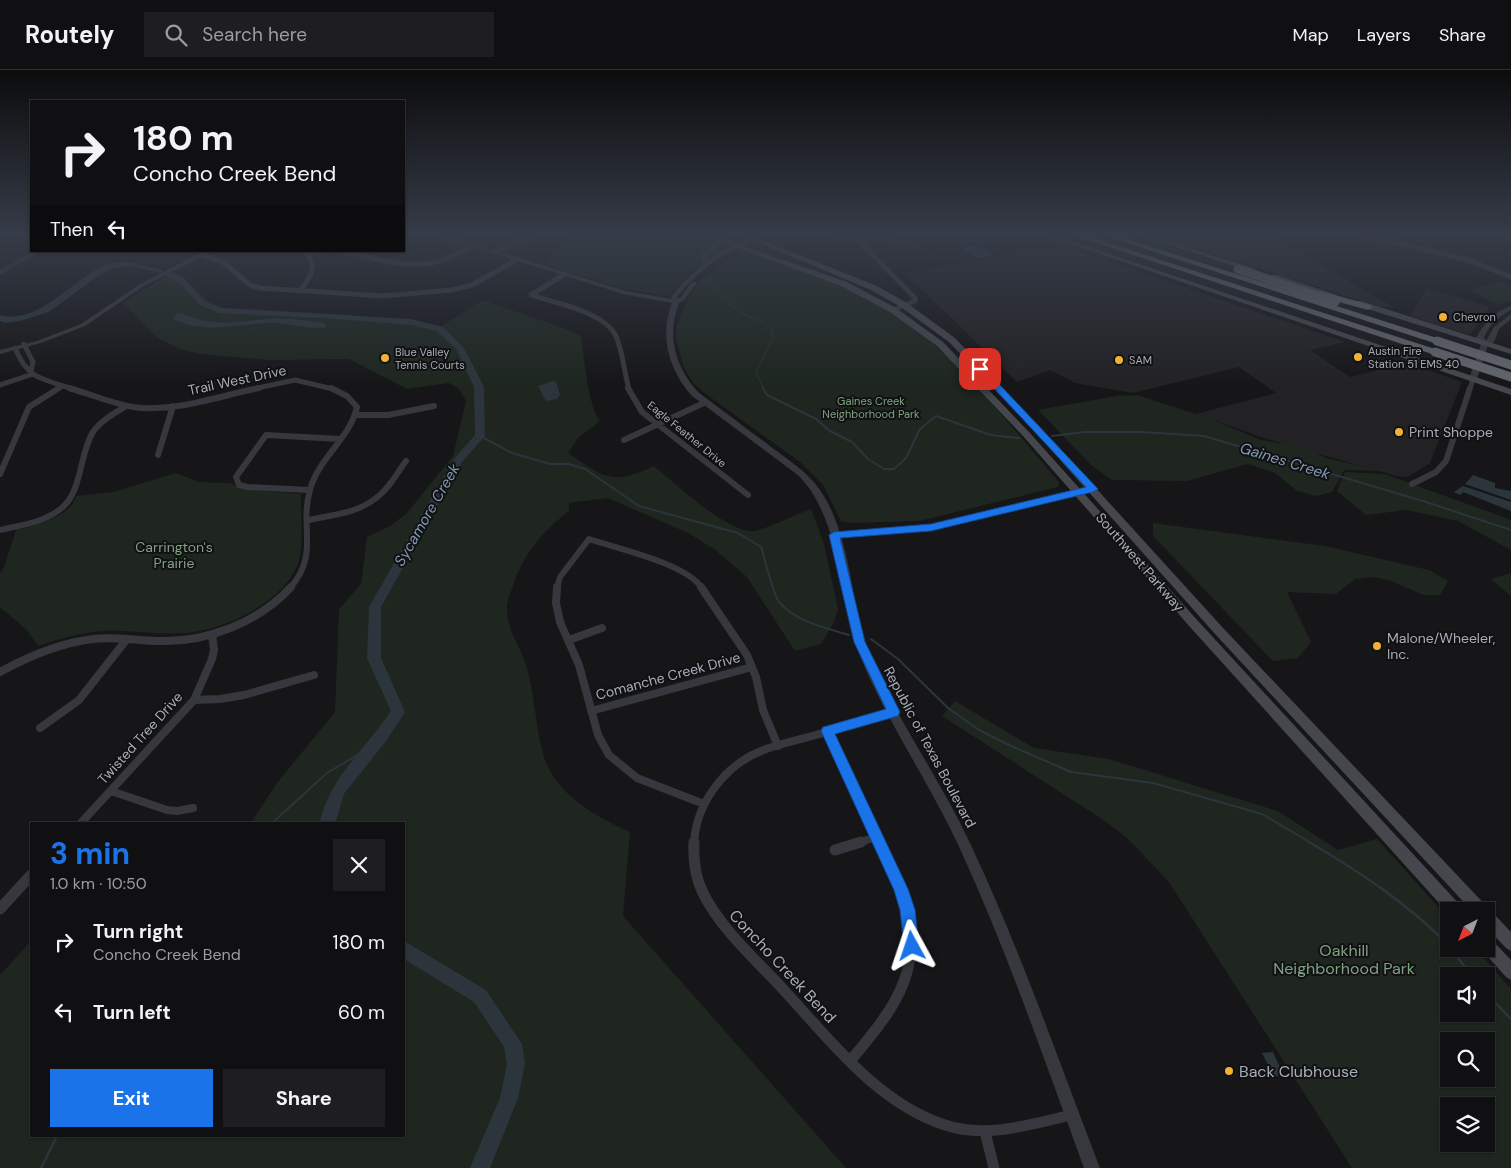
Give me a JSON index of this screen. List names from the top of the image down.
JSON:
{
  "streets": {
    "main road": ["Southwest Parkway"],
    "street": [
      "Trail West Drive",
      "Eagle Feather Drive",
      "Comanche Creek Drive",
      "Twisted Tree Drive",
      "Republic of Texas Boulevard",
      "Concho Creek Bend"
    ]
  },
  "crossings": [
    ["Republic of Texas Boulevard", "Concho Creek Bend"]
  ],
  "water": ["Gaines Creek", "Sycamore Creek"],
  "parks": ["Gaines Creek Neighborhood Park", "Carrington's Prairie", "Oakhill Neighborhood Park"],
  "places": [
    "Chevron",
    "Austin Fire Station 51 EMS 40",
    "Blue Valley Tennis Courts",
    "SAM",
    "Print Shoppe",
    "Malone/Wheeler, Inc.",
    "Back Clubhouse"
  ],
  "north": "bottom left",
  "page": {
    "header": "Routely",
    "search": "Search here",
    "nav": ["Map", "Layers", "Share"],
    "turn": ["180 m", "Concho Creek Bend"],
    "then": "Then",
    "heading": ["3 min", "1.0 km · 10:50"],
    "list": [
      {
        "name": "Turn right",
        "note": "Concho Creek Bend",
        "value": "180 m"
      },
      {
        "name": "Turn left",
        "value": "60 m"
      }
    ],
    "buttons": ["Exit", "Share"]
  }
}
